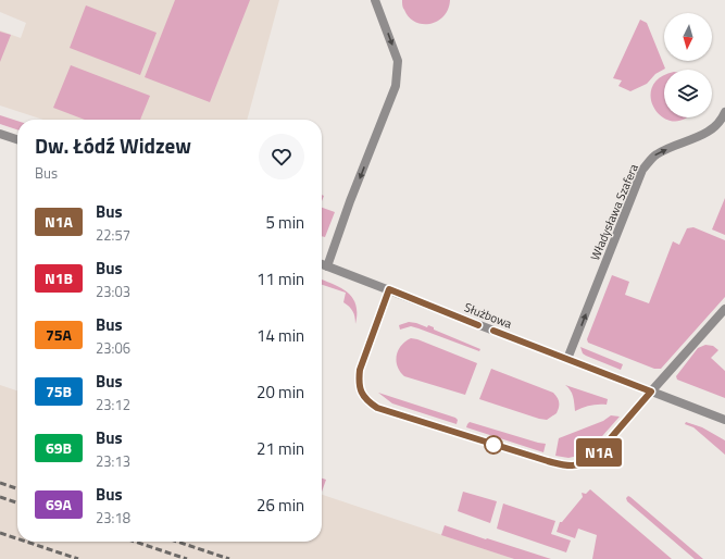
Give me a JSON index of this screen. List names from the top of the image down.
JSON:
{
  "streets": {
    "street": ["Władysława Szafera", "Służbowa"]
  },
  "crossings": [
    ["Władysława Szafera", "Służbowa"]
  ],
  "one_way": ["Władysława Szafera"],
  "lines": ["bus line N1A"],
  "north": "bottom",
  "page": {
    "on_map": "N1A",
    "heading": ["Dw. Łódź Widzew", "Bus"],
    "list": [
      {
        "mark": "N1A",
        "name": "Bus",
        "note": "22:57",
        "value": "5 min"
      },
      {
        "mark": "N1B",
        "name": "Bus",
        "note": "23:03",
        "value": "11 min"
      },
      {
        "mark": "75A",
        "name": "Bus",
        "note": "23:06",
        "value": "14 min"
      },
      {
        "mark": "75B",
        "name": "Bus",
        "note": "23:12",
        "value": "20 min"
      },
      {
        "mark": "69B",
        "name": "Bus",
        "note": "23:13",
        "value": "21 min"
      },
      {
        "mark": "69A",
        "name": "Bus",
        "note": "23:18",
        "value": "26 min"
      }
    ]
  }
}
